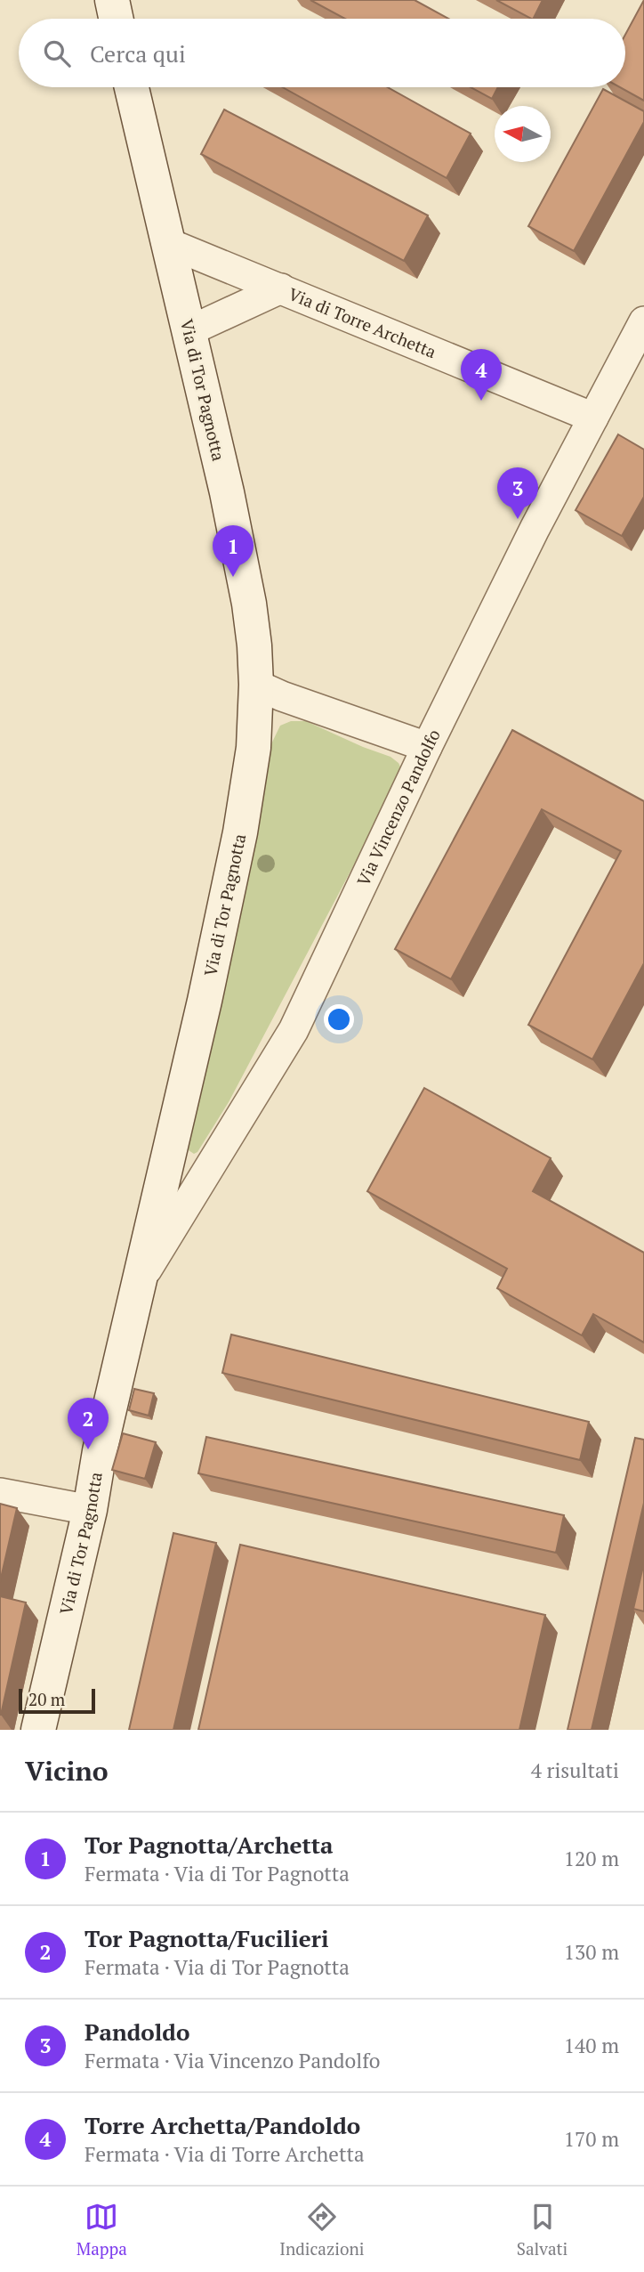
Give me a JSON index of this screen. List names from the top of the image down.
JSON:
{
  "streets": {
    "street": ["Via di Torre Archetta", "Via di Tor Pagnotta", "Via Vincenzo Pandolfo"]
  },
  "crossings": [
    ["Via di Torre Archetta", "Via di Tor Pagnotta"],
    ["Via di Torre Archetta", "Via Vincenzo Pandolfo"],
    ["Via di Tor Pagnotta", "Via Vincenzo Pandolfo"]
  ],
  "scale_bar": "20 m",
  "north": "left",
  "page": {
    "search": "Cerca qui",
    "pins": [
      "4",
      "3",
      "1",
      "2"
    ],
    "scale": "20 m",
    "heading": ["Vicino", "4 risultati"],
    "list": [
      {
        "mark": "1",
        "name": "Tor Pagnotta/Archetta",
        "note": "Fermata · Via di Tor Pagnotta",
        "value": "120 m"
      },
      {
        "mark": "2",
        "name": "Tor Pagnotta/Fucilieri",
        "note": "Fermata · Via di Tor Pagnotta",
        "value": "130 m"
      },
      {
        "mark": "3",
        "name": "Pandoldo",
        "note": "Fermata · Via Vincenzo Pandolfo",
        "value": "140 m"
      },
      {
        "mark": "4",
        "name": "Torre Archetta/Pandoldo",
        "note": "Fermata · Via di Torre Archetta",
        "value": "170 m"
      }
    ],
    "nav": ["Mappa", "Indicazioni", "Salvati"]
  }
}
